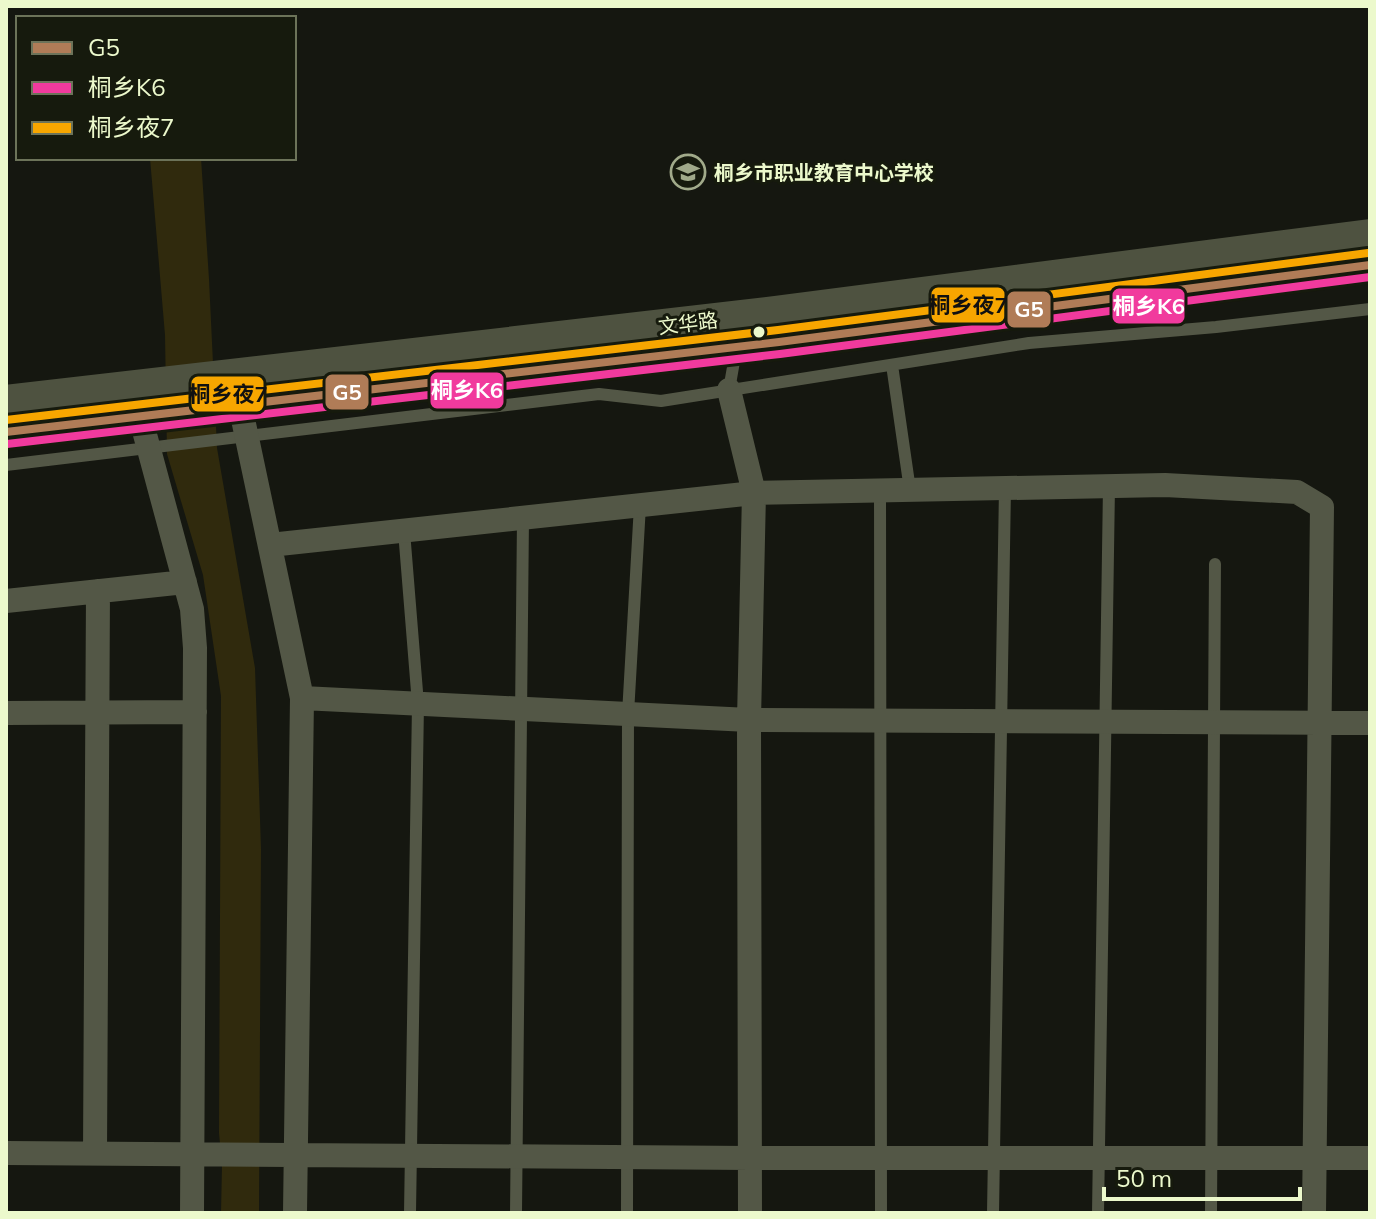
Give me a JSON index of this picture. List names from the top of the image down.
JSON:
{
  "streets": {
    "main road": ["文华路"]
  },
  "places": {
    "school or university": ["桐乡市职业教育中心学校"]
  },
  "lines": ["transit line 桐乡夜7", "transit line G5", "transit line 桐乡K6"],
  "legend": ["G5", "桐乡K6", "桐乡夜7"],
  "scale_bar": "50 m"
}
